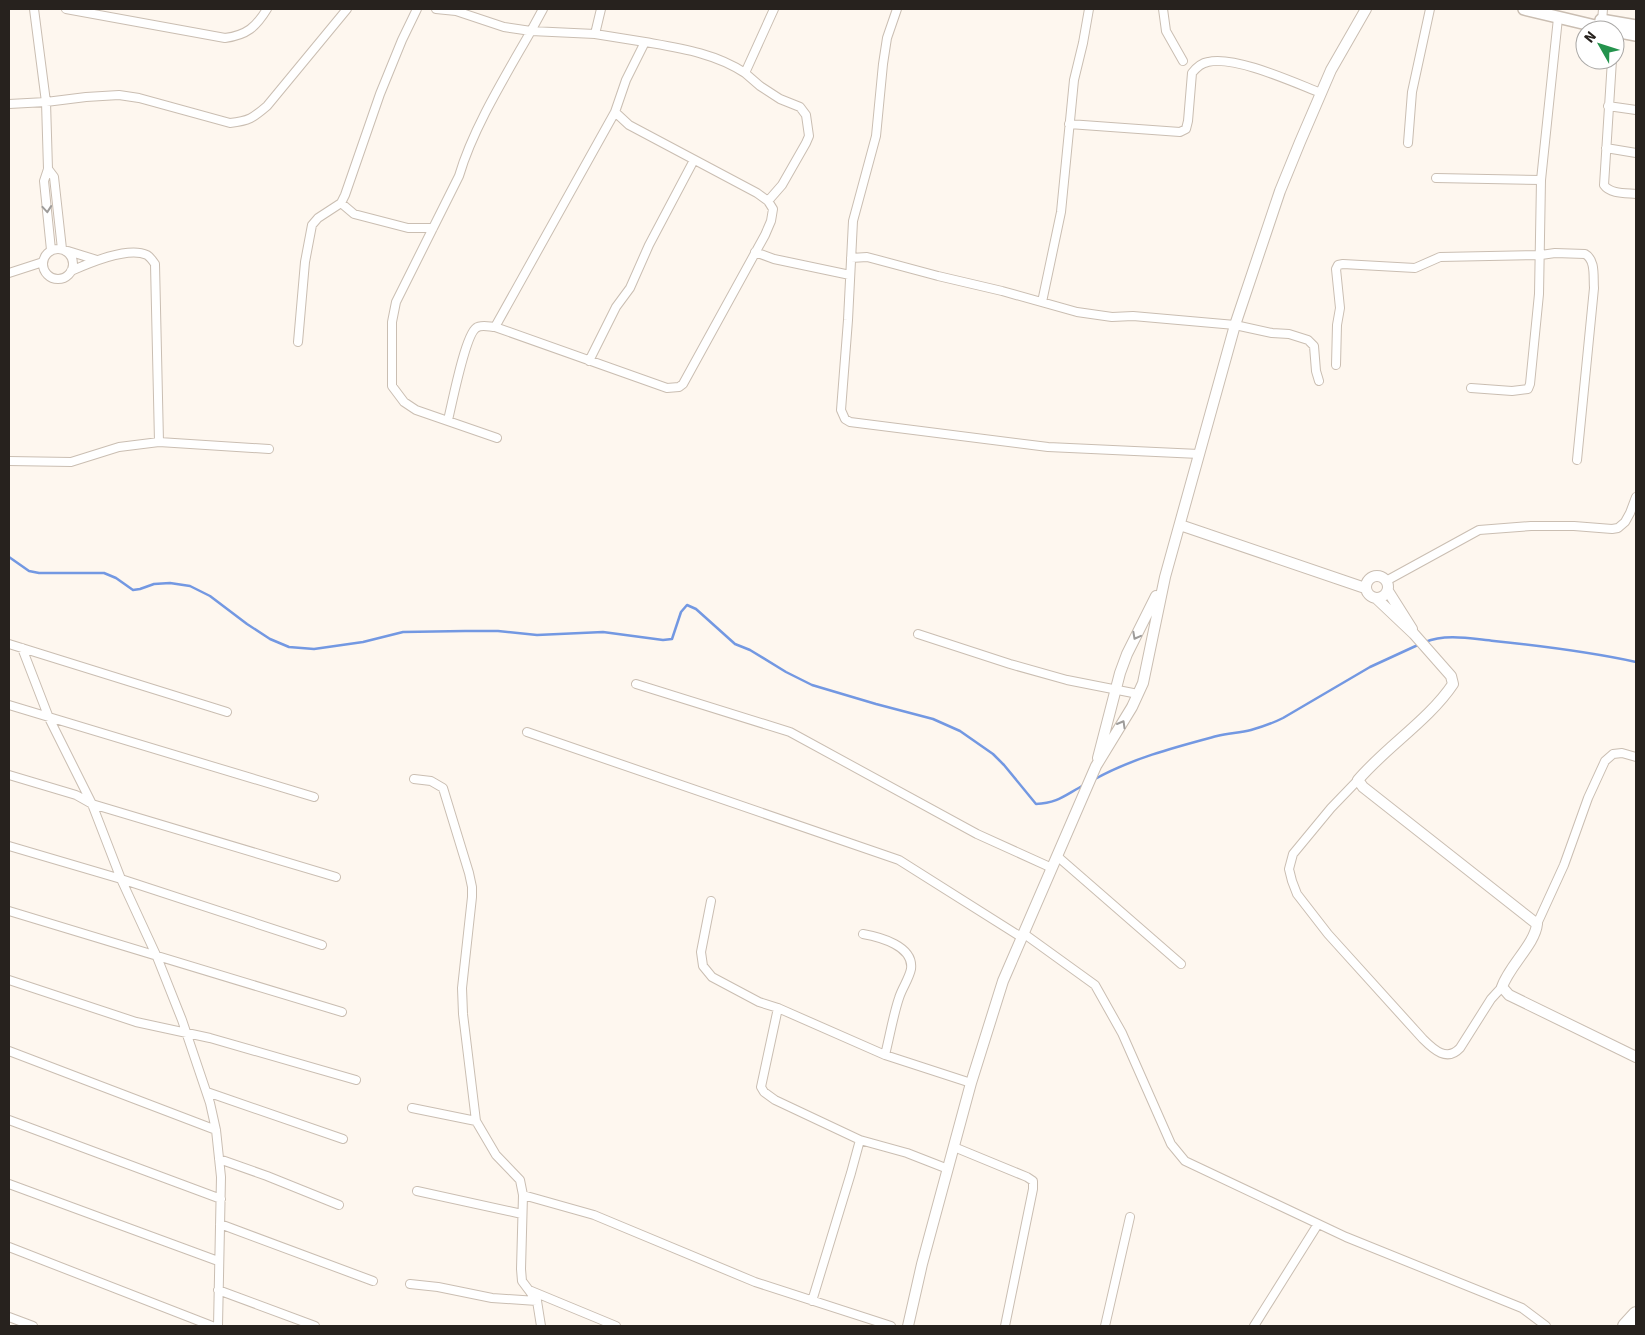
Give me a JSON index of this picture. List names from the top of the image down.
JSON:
{
  "north": "top left"
}
